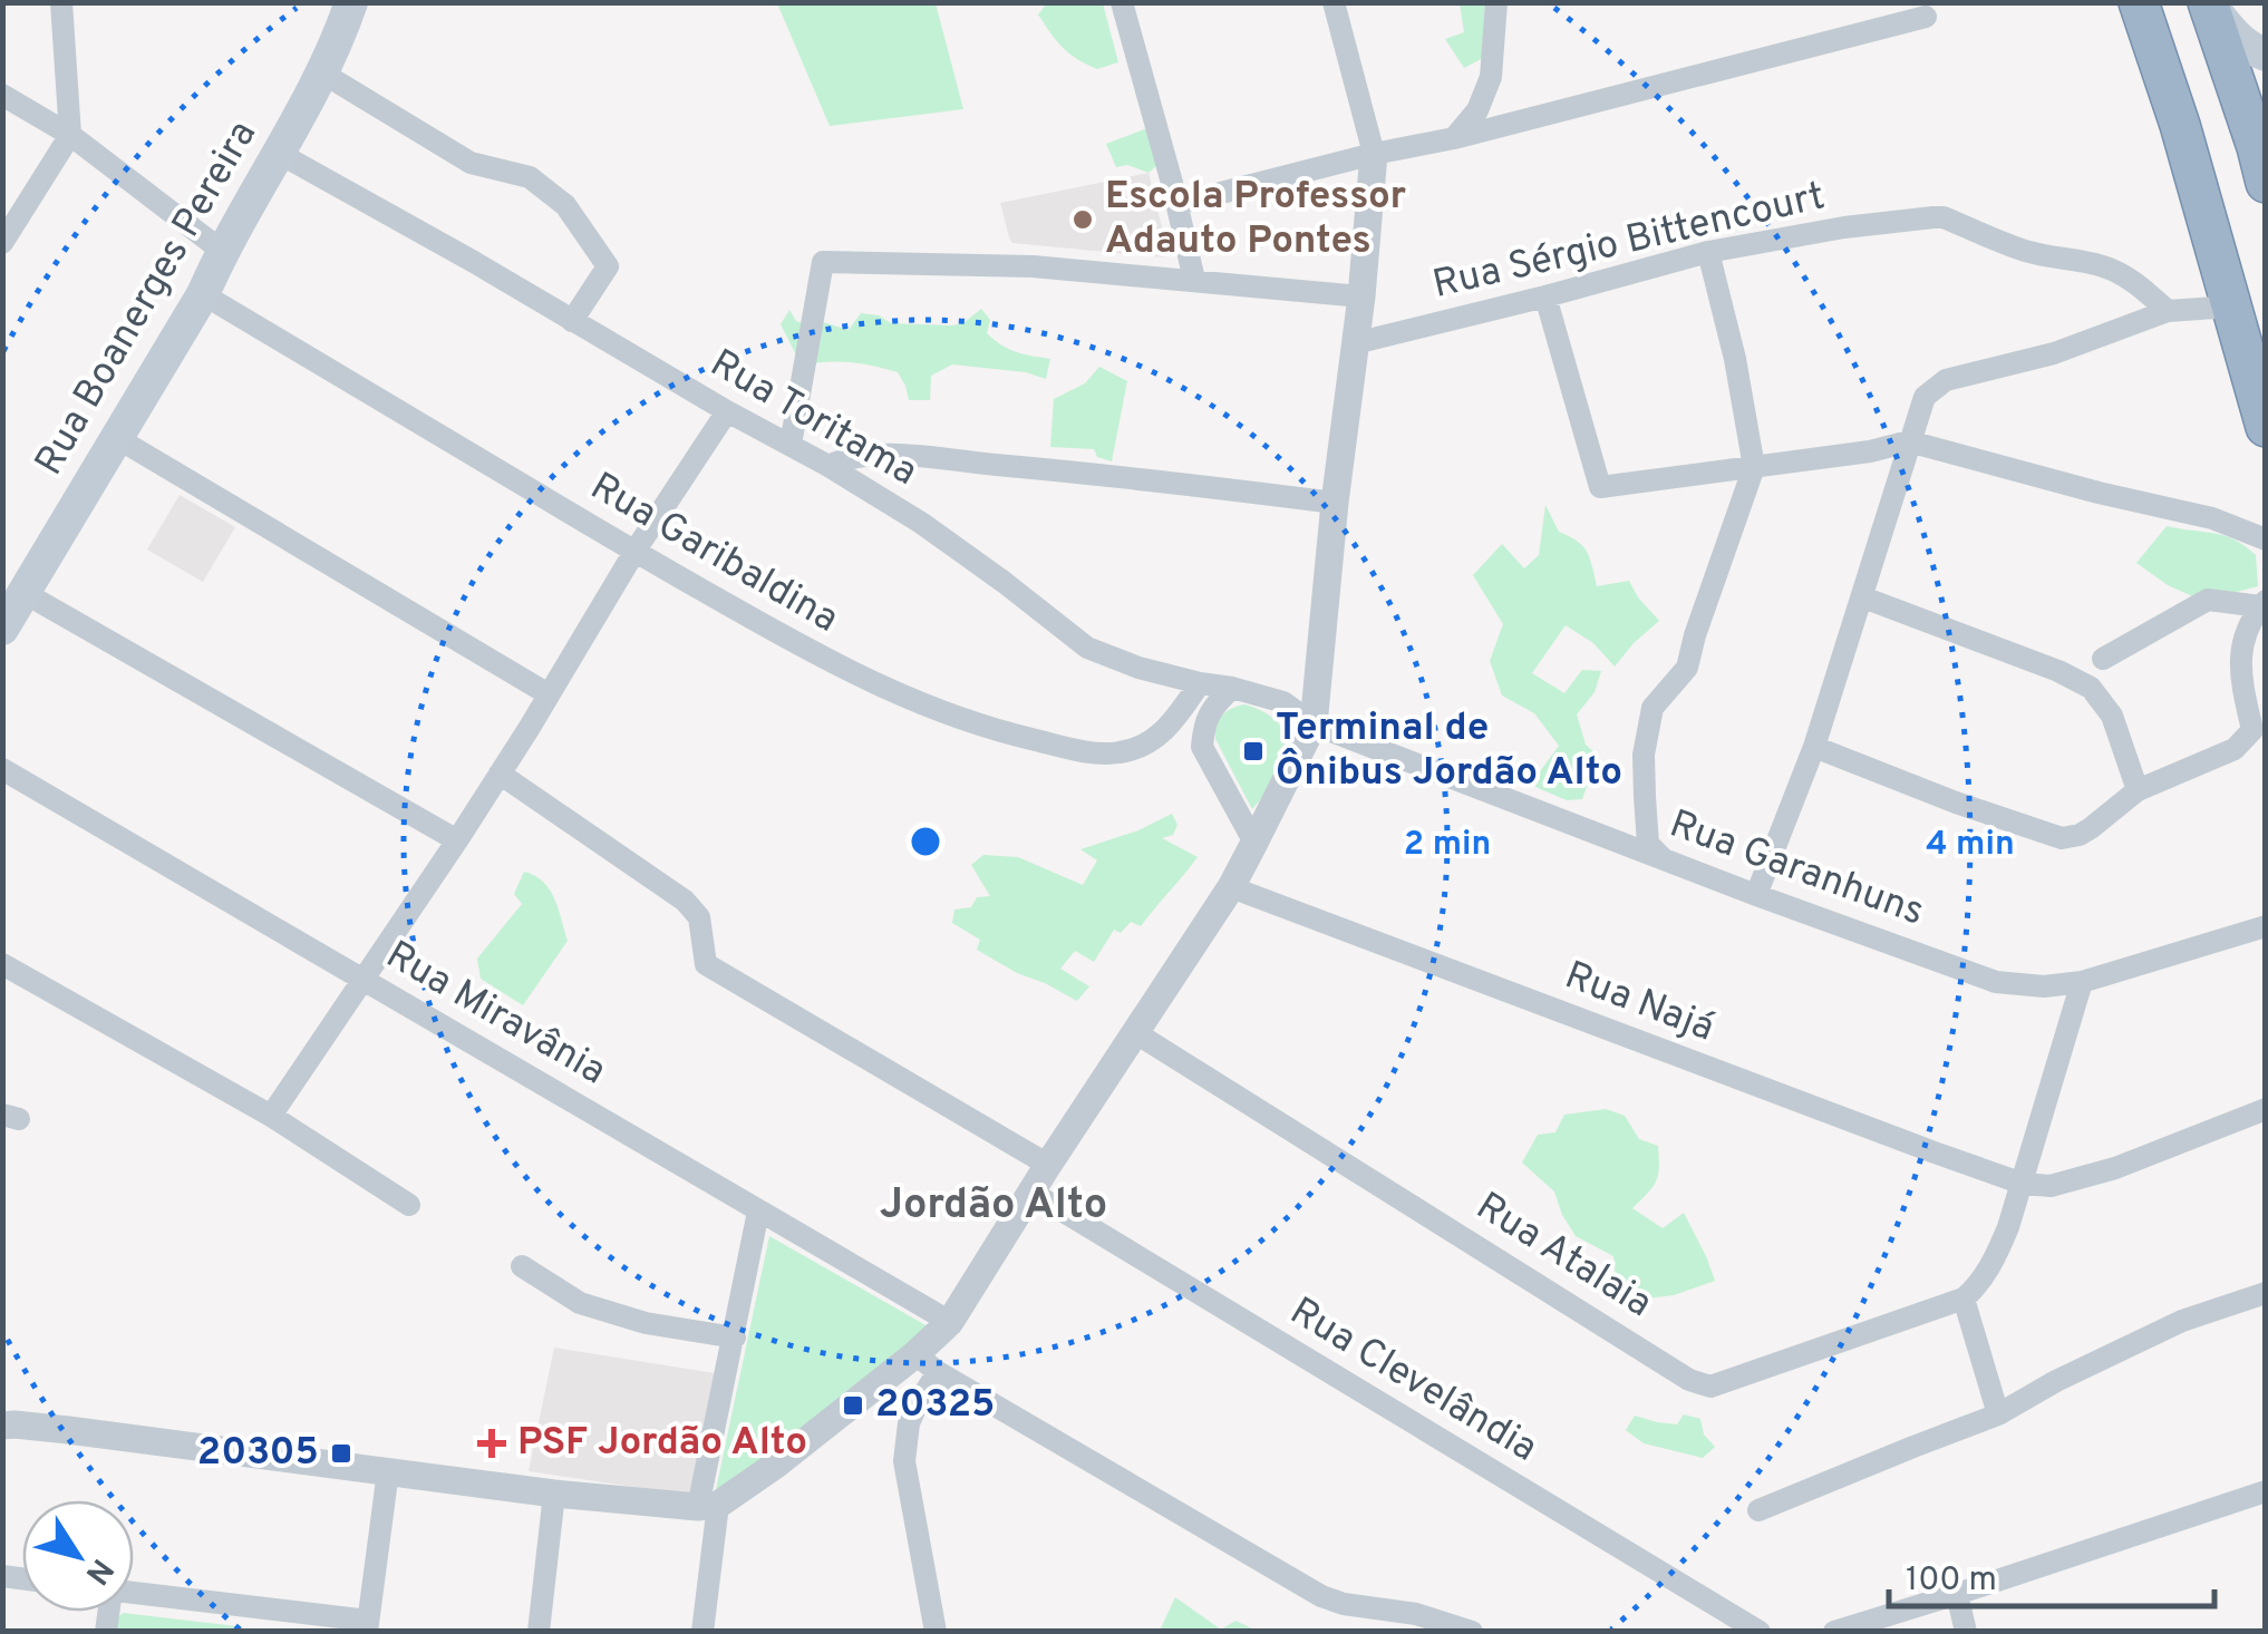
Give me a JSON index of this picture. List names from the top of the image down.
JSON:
{
  "streets": {
    "main road": ["Rua Boanerges Pereira"],
    "street": [
      "Rua Sérgio Bittencourt",
      "Rua Toritama",
      "Rua Garibaldina",
      "Rua Garanhuns",
      "Rua Najá",
      "Rua Miravânia",
      "Rua Atalaia",
      "Rua Clevelândia"
    ]
  },
  "crossings": [
    ["Rua Boanerges Pereira", "Rua Toritama"],
    ["Rua Boanerges Pereira", "Rua Garibaldina"],
    ["Rua Toritama", "Rua Garibaldina"],
    ["Rua Toritama", "Rua Garanhuns"]
  ],
  "districts": ["Jordão Alto"],
  "places": {
    "other": ["Escola Professor Adauto Pontes"],
    "transit": ["Terminal de Ônibus Jordão Alto", "20325", "20305"],
    "health": ["PSF Jordão Alto"]
  },
  "scale_bar": "100 m",
  "north": "bottom right",
  "rings": ["2 min", "4 min"]
}
